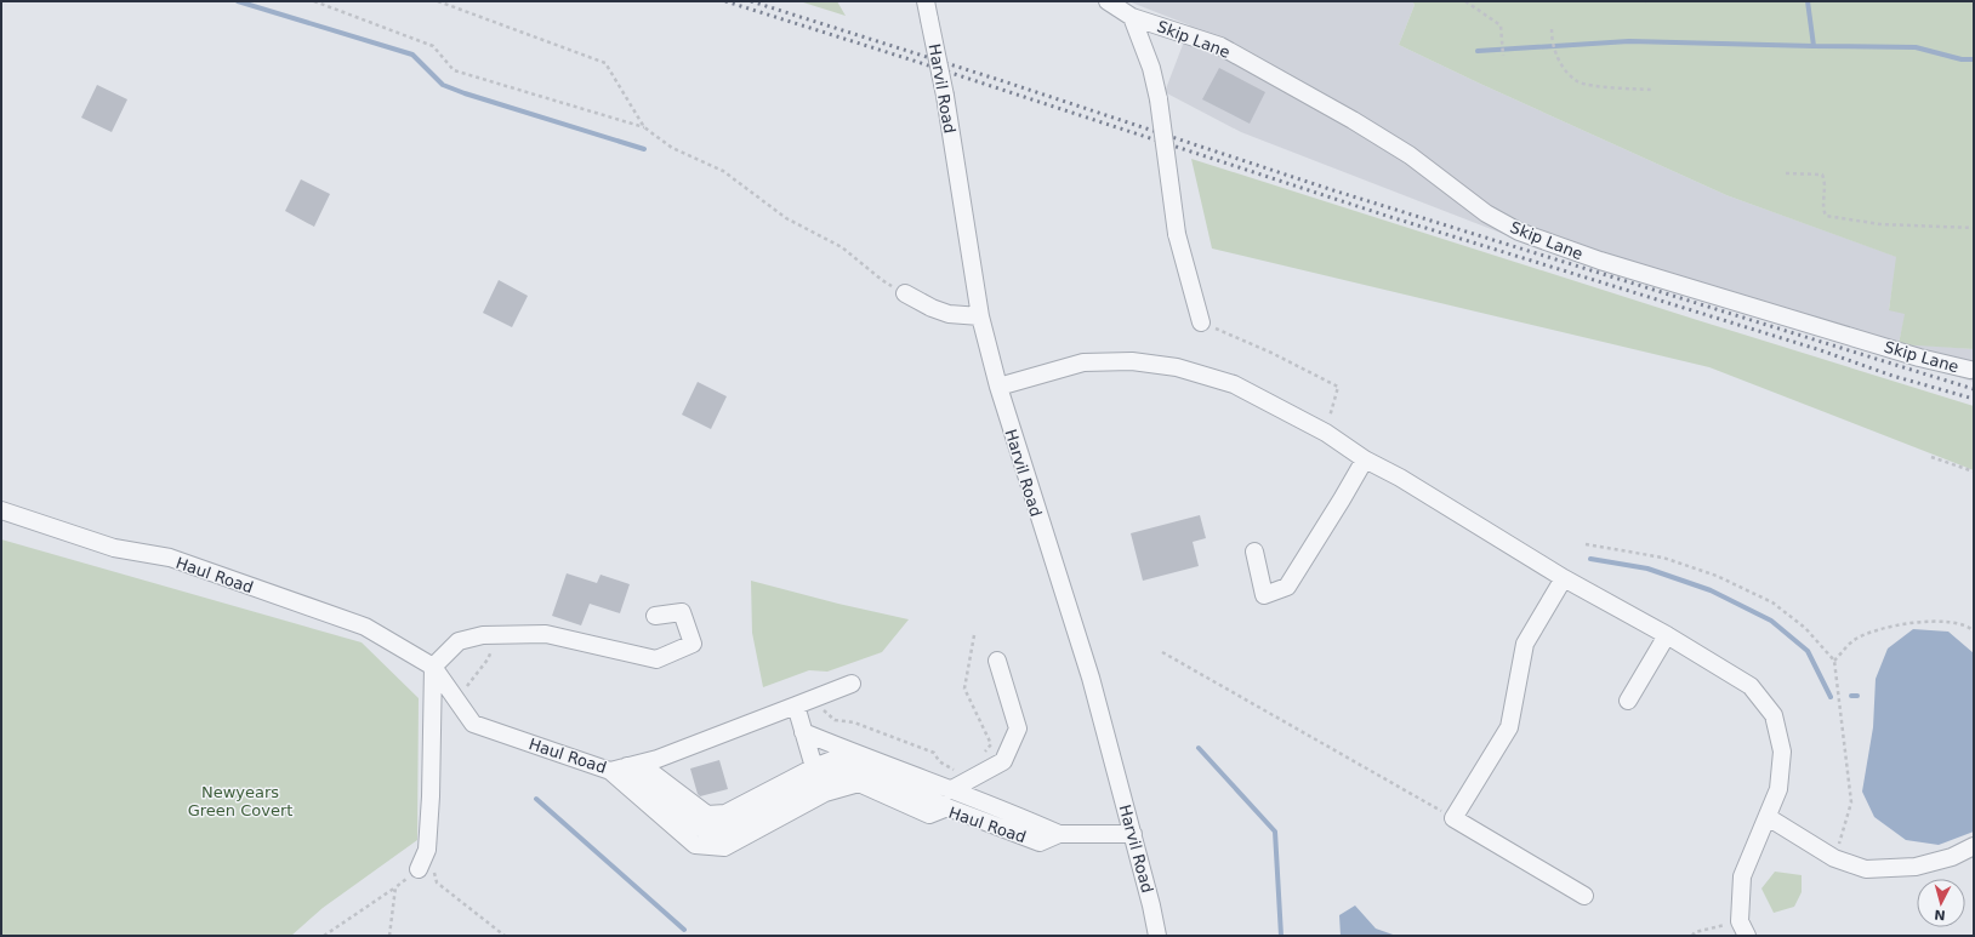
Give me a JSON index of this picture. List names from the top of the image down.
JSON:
{
  "streets": {
    "street": ["Skip Lane", "Harvil Road", "Haul Road"]
  },
  "crossings": [
    ["Harvil Road", "Haul Road"]
  ],
  "parks": ["Newyears Green Covert"],
  "north": "bottom"
}
